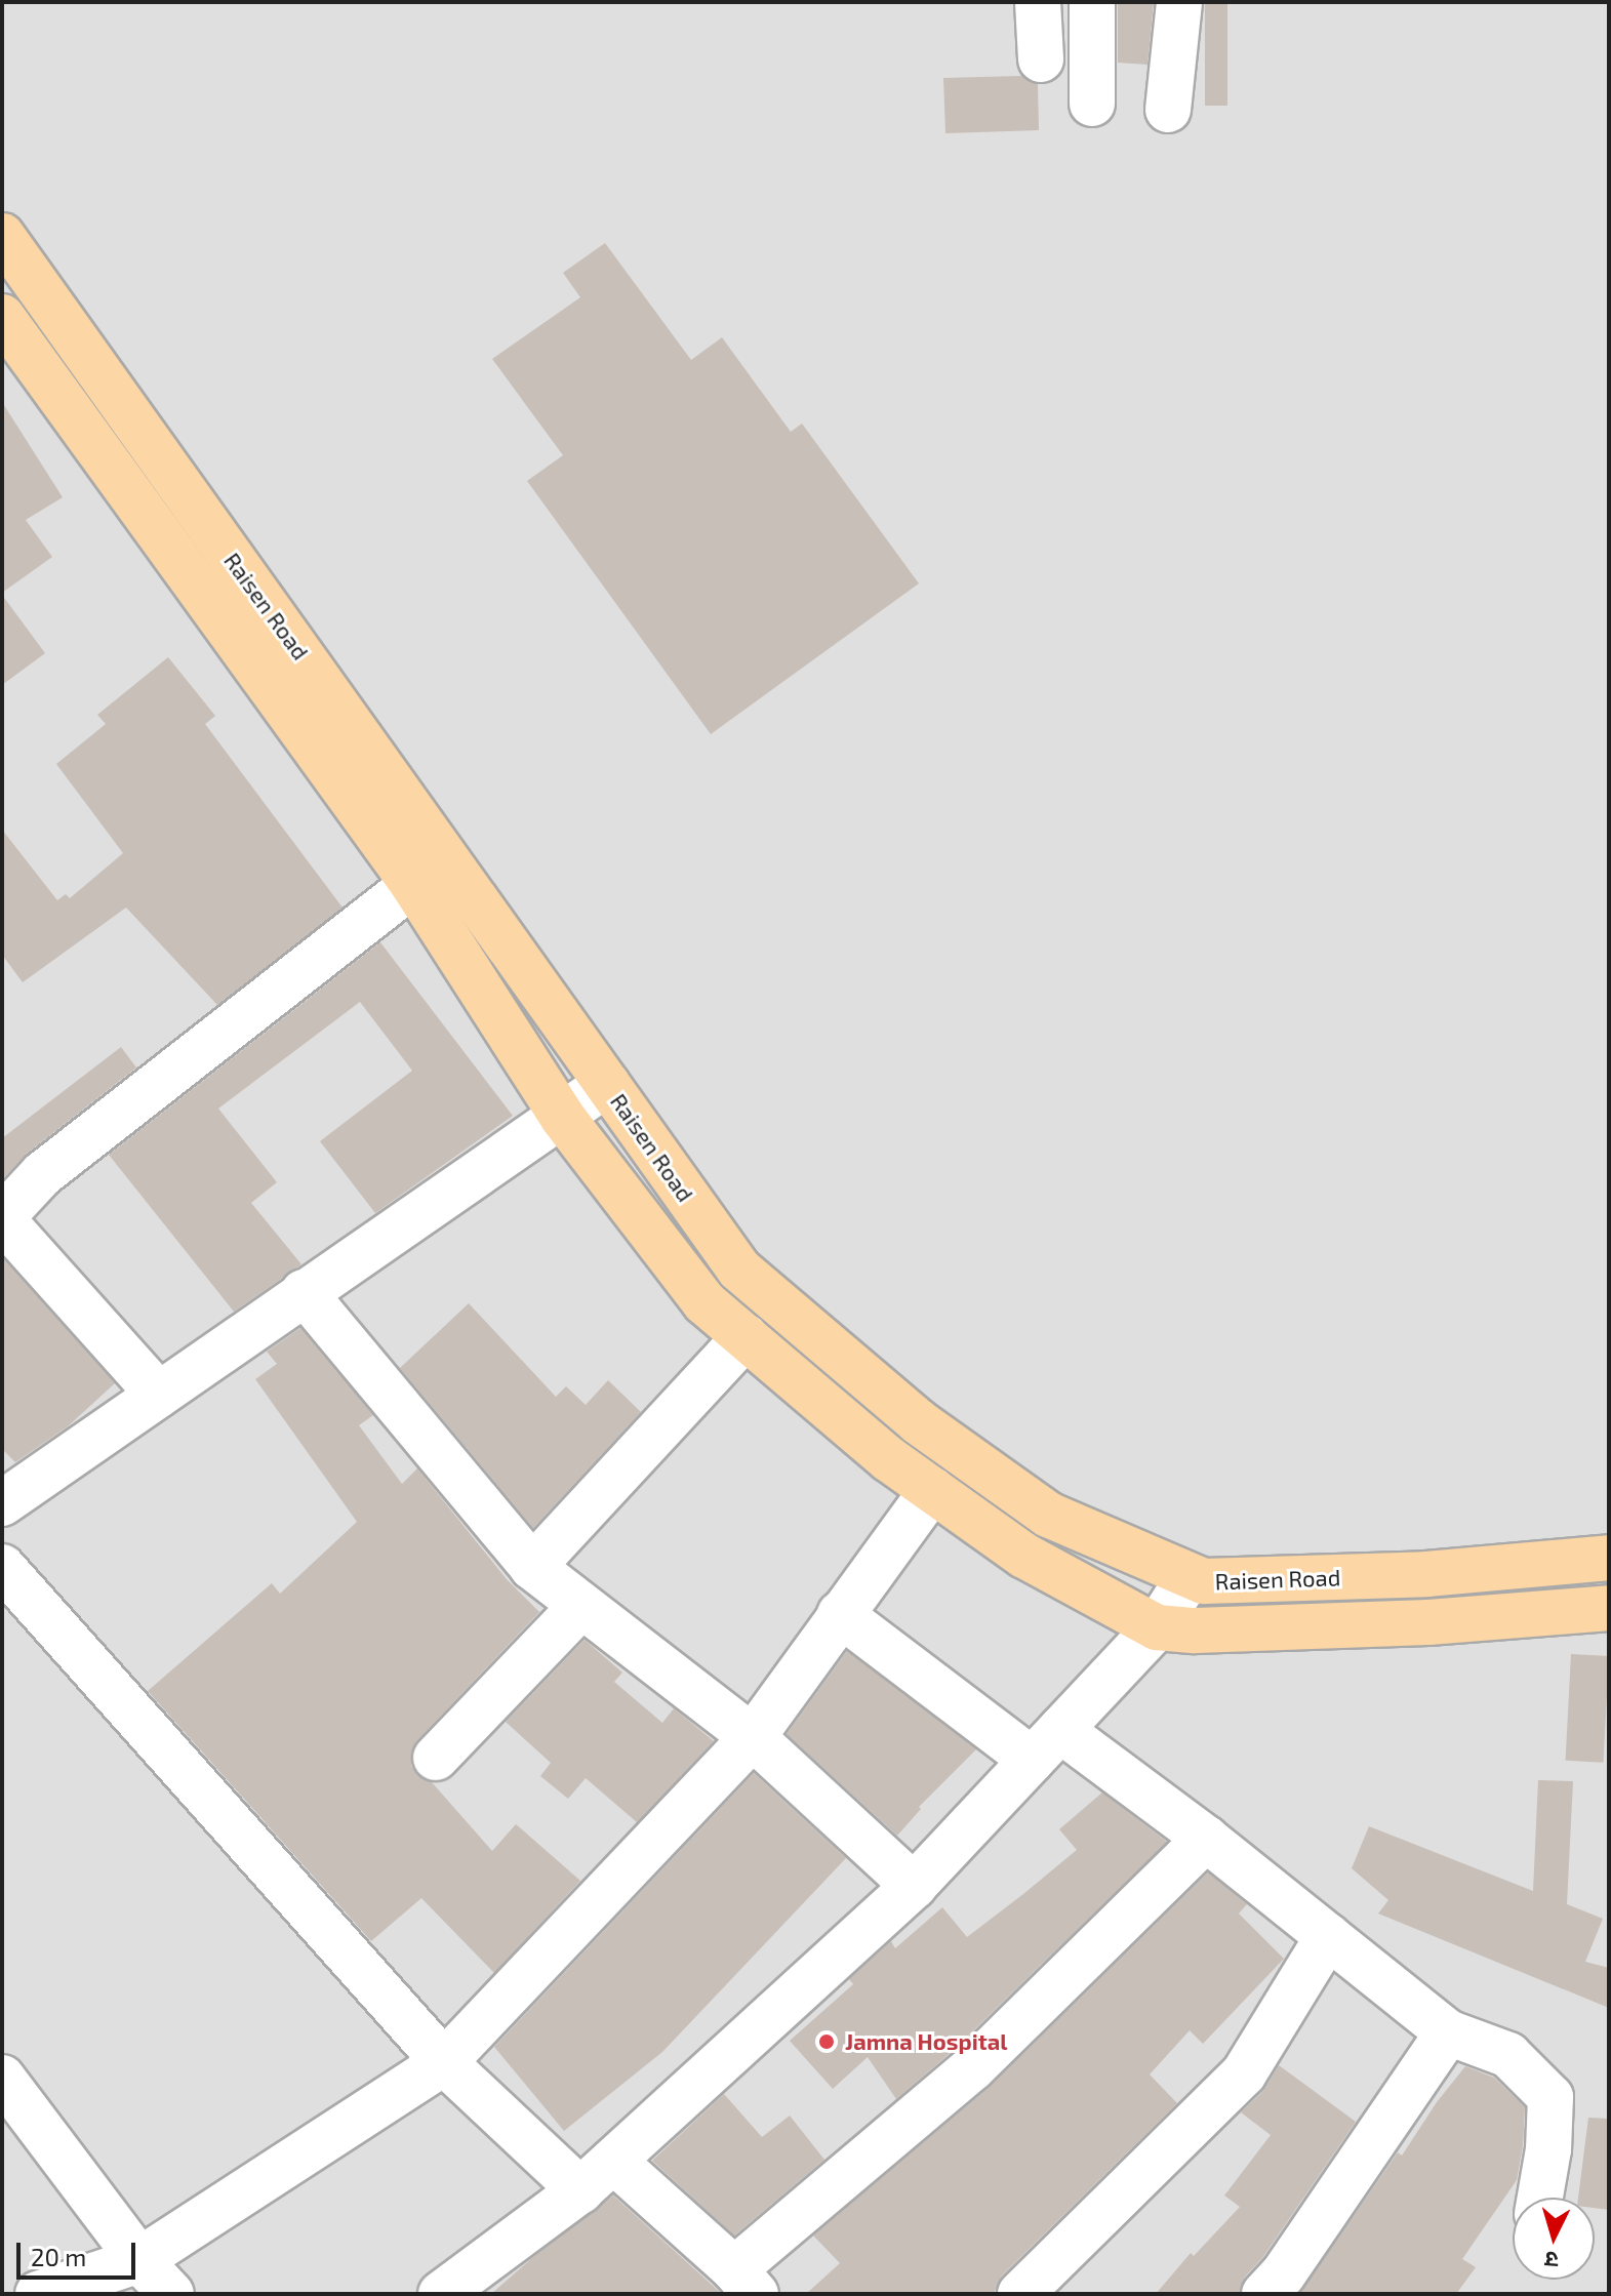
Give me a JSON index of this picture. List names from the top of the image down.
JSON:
{
  "streets": {
    "main road": ["Raisen Road"]
  },
  "places": ["Jamna Hospital"],
  "scale_bar": "20 m",
  "north": "bottom"
}
